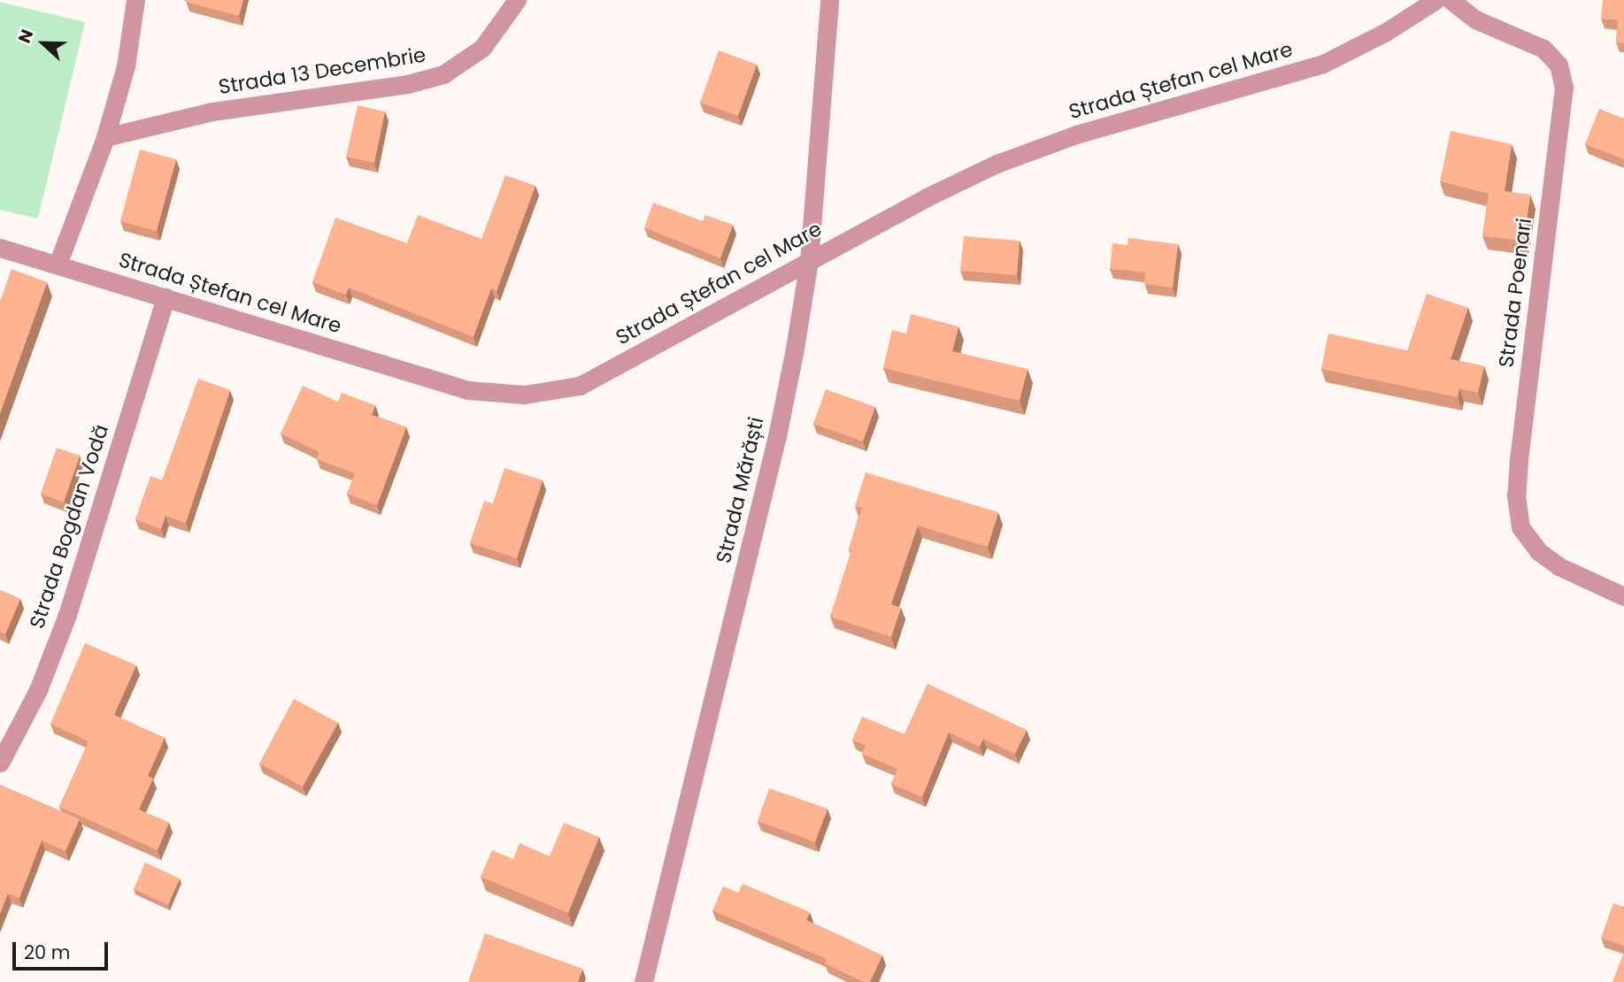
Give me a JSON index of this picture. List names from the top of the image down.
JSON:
{
  "streets": {
    "street": [
      "Strada 13 Decembrie",
      "Strada Ștefan cel Mare",
      "Strada Poenari",
      "Strada Mărăști",
      "Strada Bogdan Vodă"
    ]
  },
  "crossings": [
    ["Strada Ștefan cel Mare", "Strada Mărăști"],
    ["Strada Ștefan cel Mare", "Strada Bogdan Vodă"]
  ],
  "scale_bar": "20 m",
  "north": "left"
}
